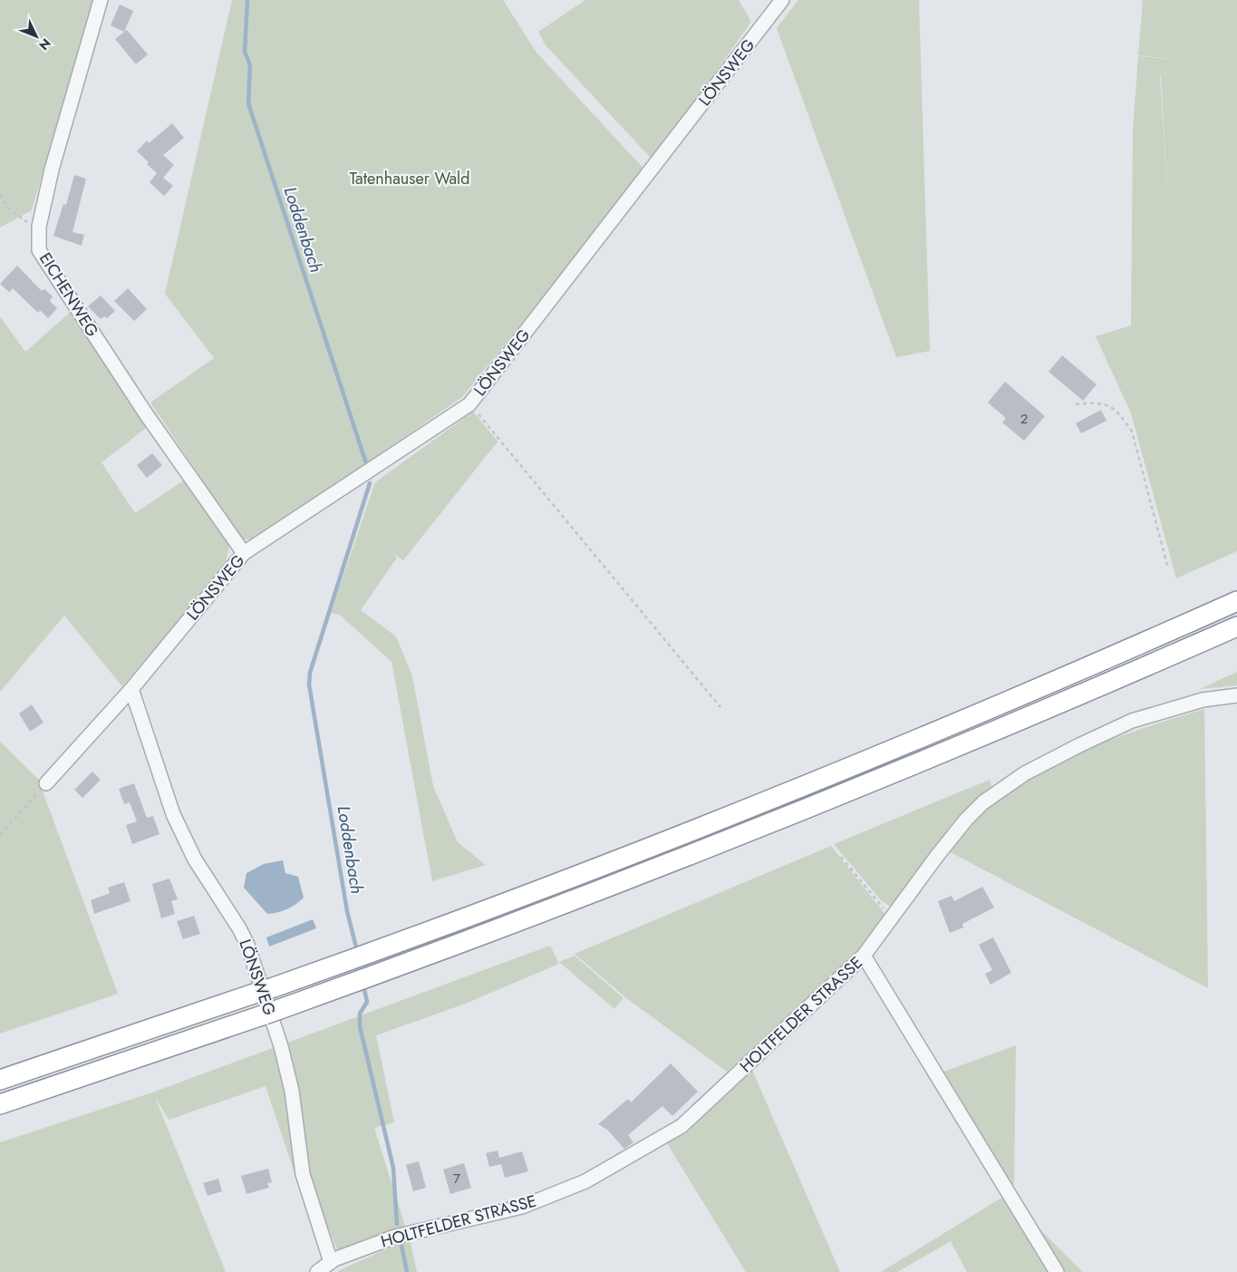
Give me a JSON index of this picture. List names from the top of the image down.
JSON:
{
  "streets": {
    "street": ["LÖNSWEG", "EICHENWEG", "HOLTFELDER STRASSE"]
  },
  "crossings": [
    ["LÖNSWEG", "EICHENWEG"],
    ["LÖNSWEG", "HOLTFELDER STRASSE"]
  ],
  "water": ["Loddenbach"],
  "parks": ["Tatenhauser Wald"],
  "house_numbers": ["2", "7"],
  "north": "bottom right"
}
